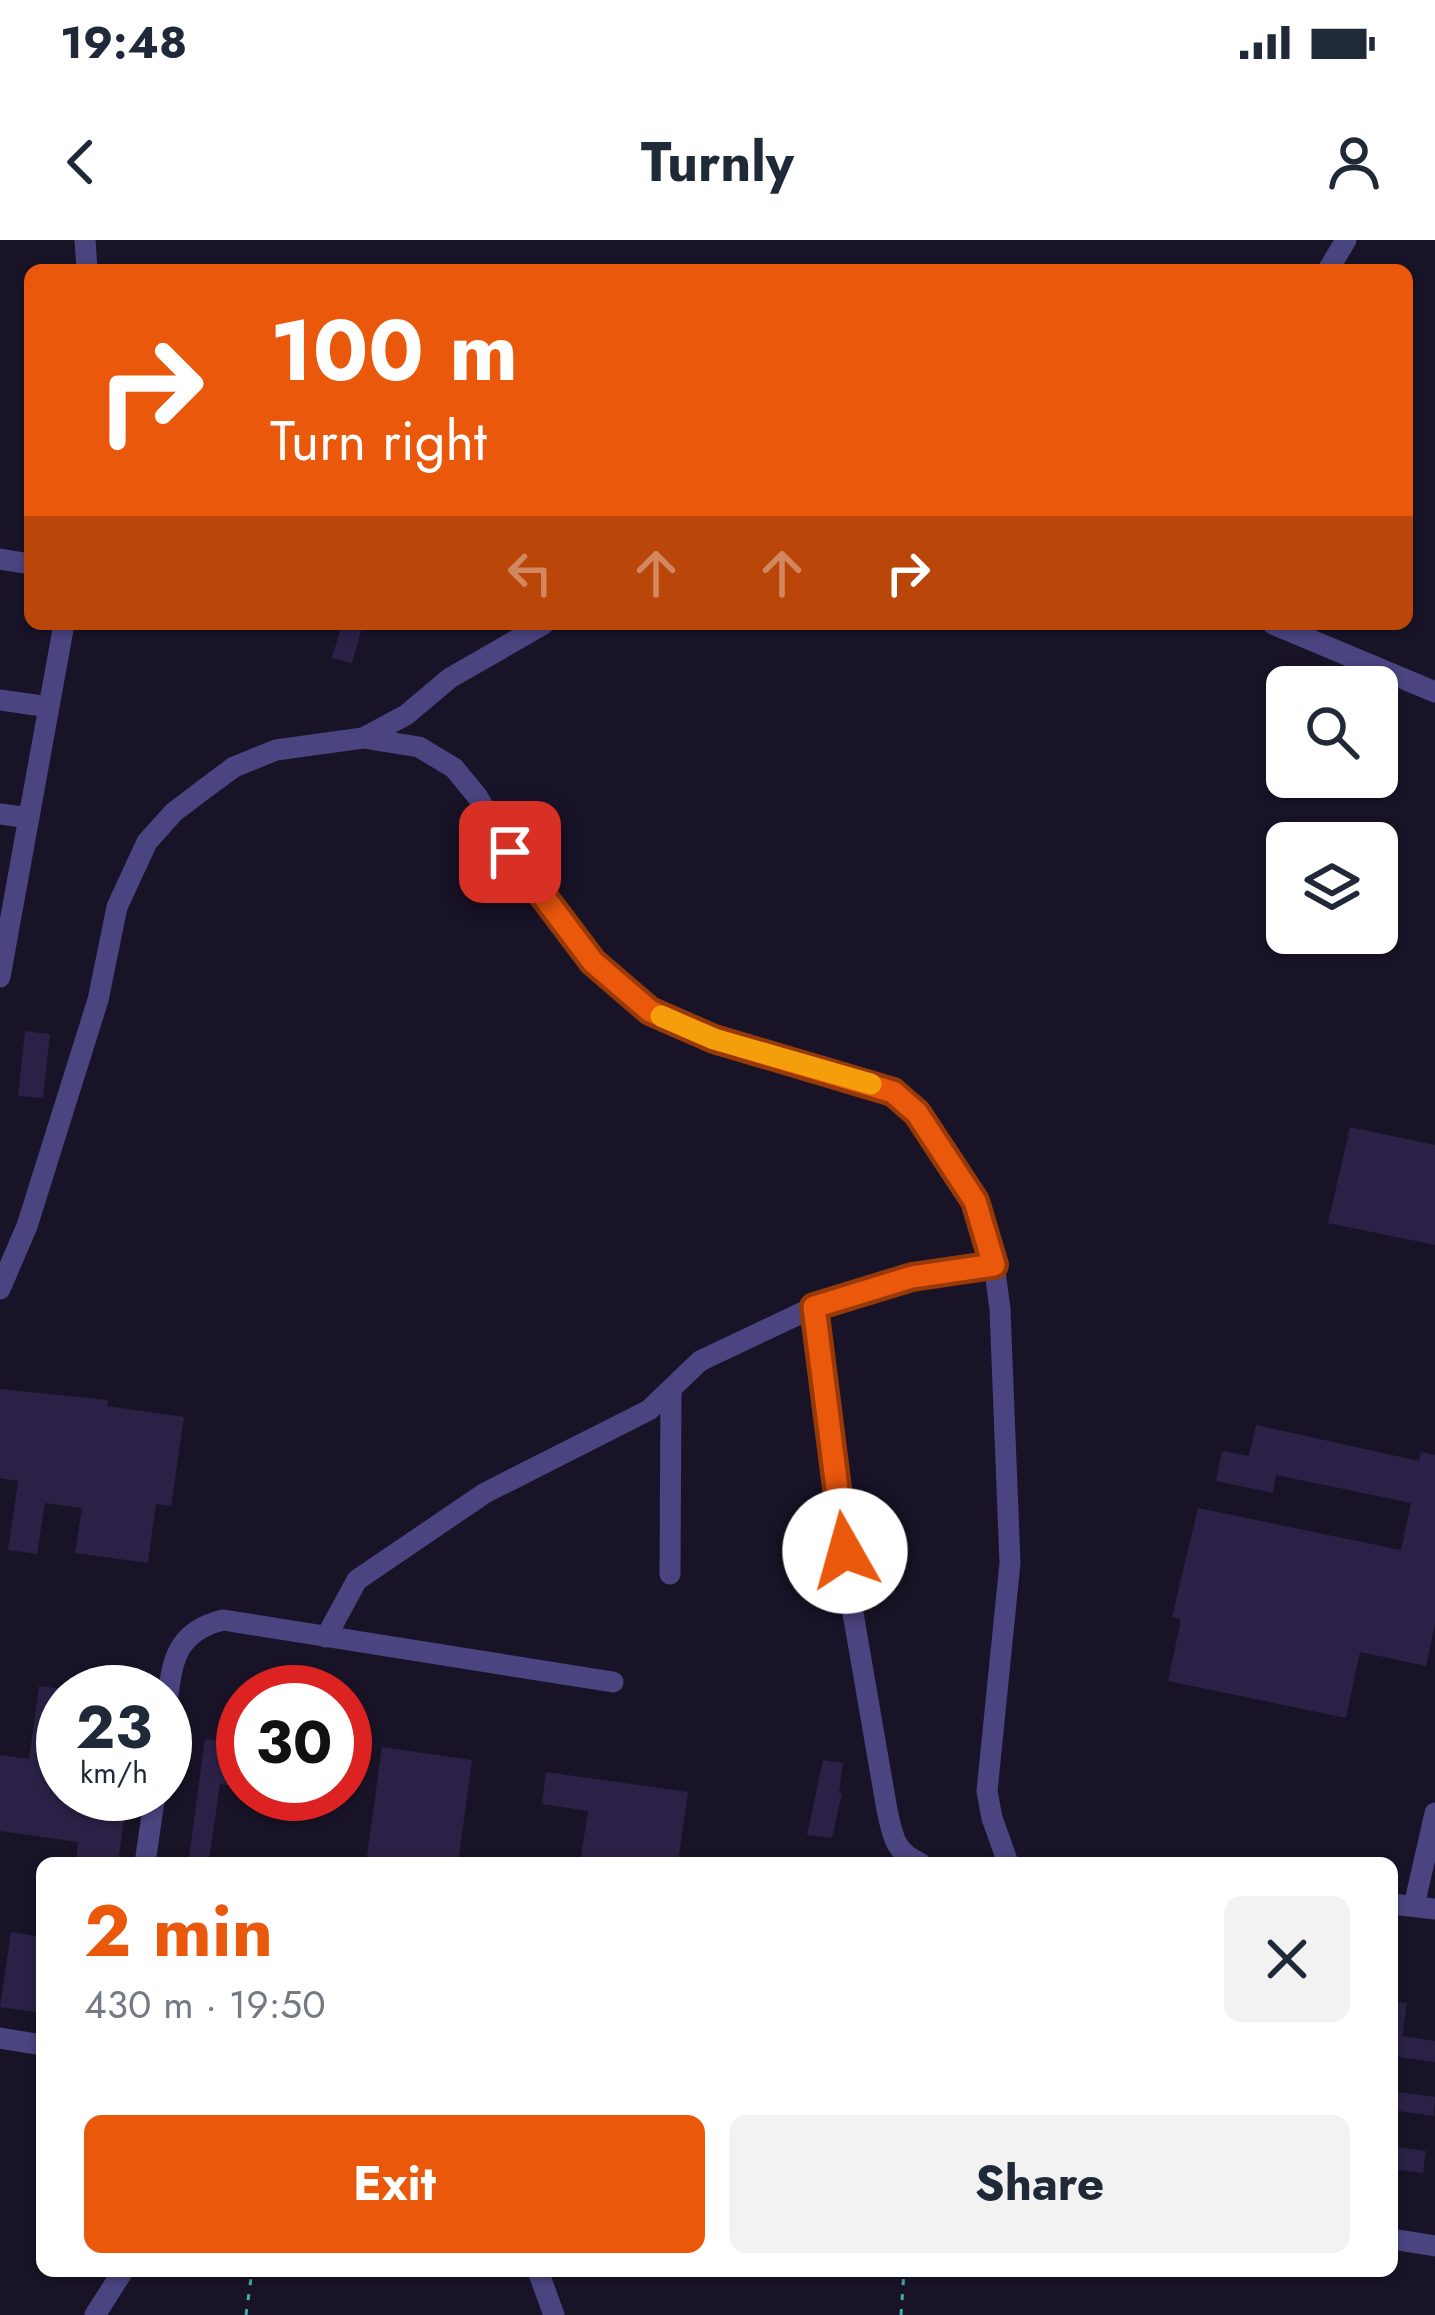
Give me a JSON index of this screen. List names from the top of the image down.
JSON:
{
  "page": {
    "status": "19:48",
    "header": "Turnly",
    "turn": ["100 m", "Turn right"],
    "speed": "23 km/h",
    "limit": "30",
    "heading": ["2 min", "430 m · 19:50"],
    "buttons": ["Exit", "Share"]
  }
}
